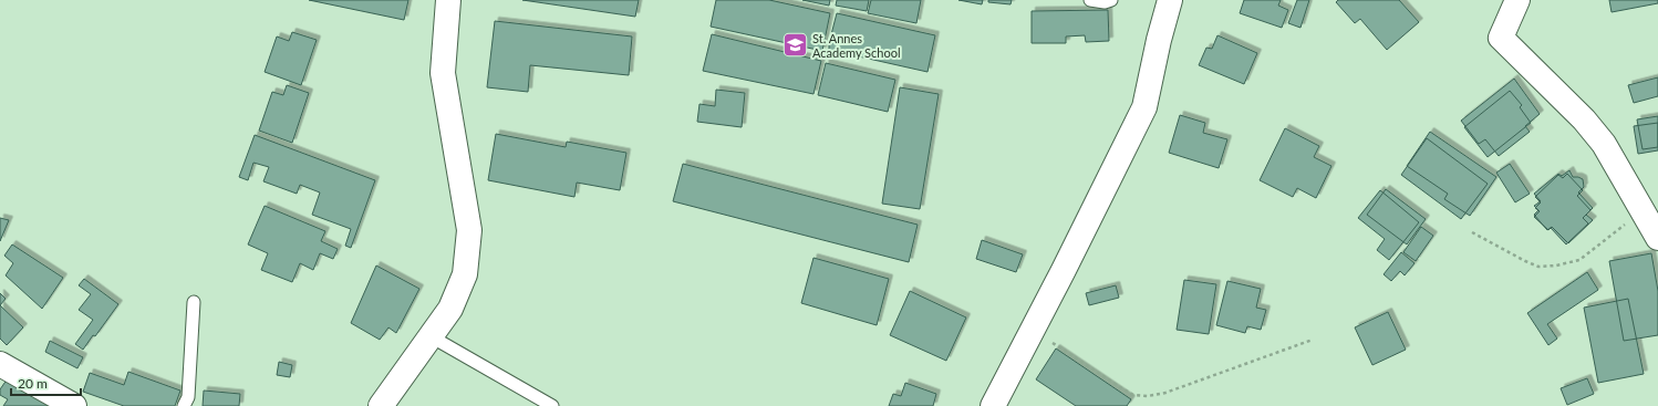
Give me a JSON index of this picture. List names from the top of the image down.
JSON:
{
  "places": {
    "school or university": ["St. Annes Academy School"]
  },
  "scale_bar": "20 m"
}
